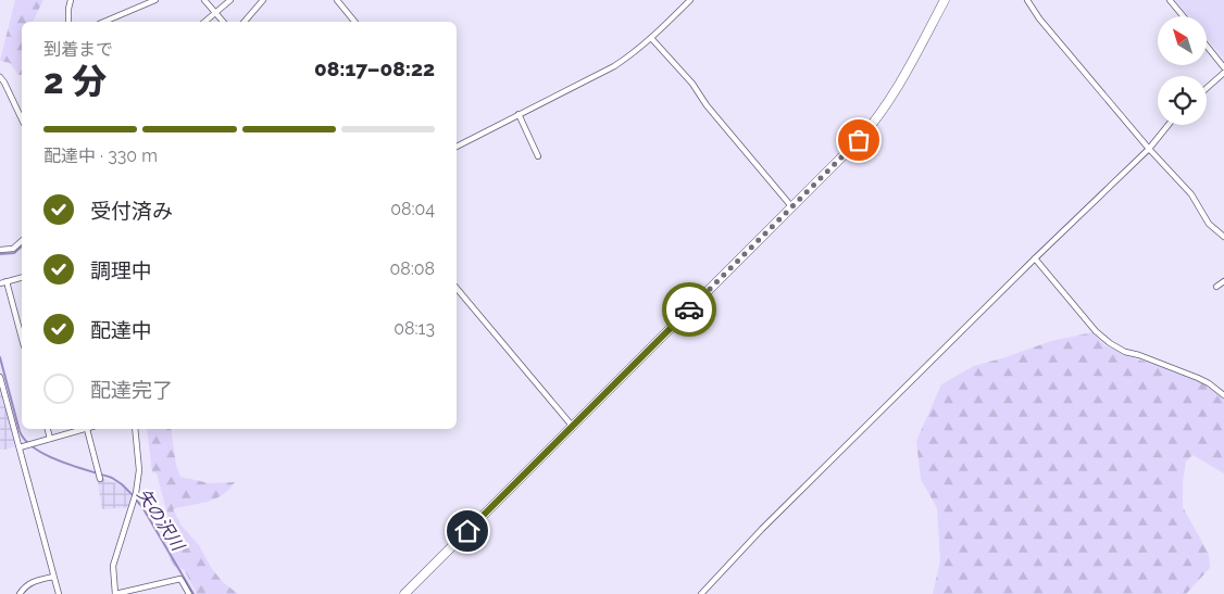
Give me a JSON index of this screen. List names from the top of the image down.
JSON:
{
  "water": ["矢の沢川"],
  "north": "top left",
  "page": {
    "heading": ["2 分", "到着まで", "08:17–08:22"],
    "bar": "配達中 · 330 m",
    "list": [
      ["受付済み", "08:04"],
      ["調理中", "08:08"],
      ["配達中", "08:13"],
      "配達完了"
    ]
  }
}
